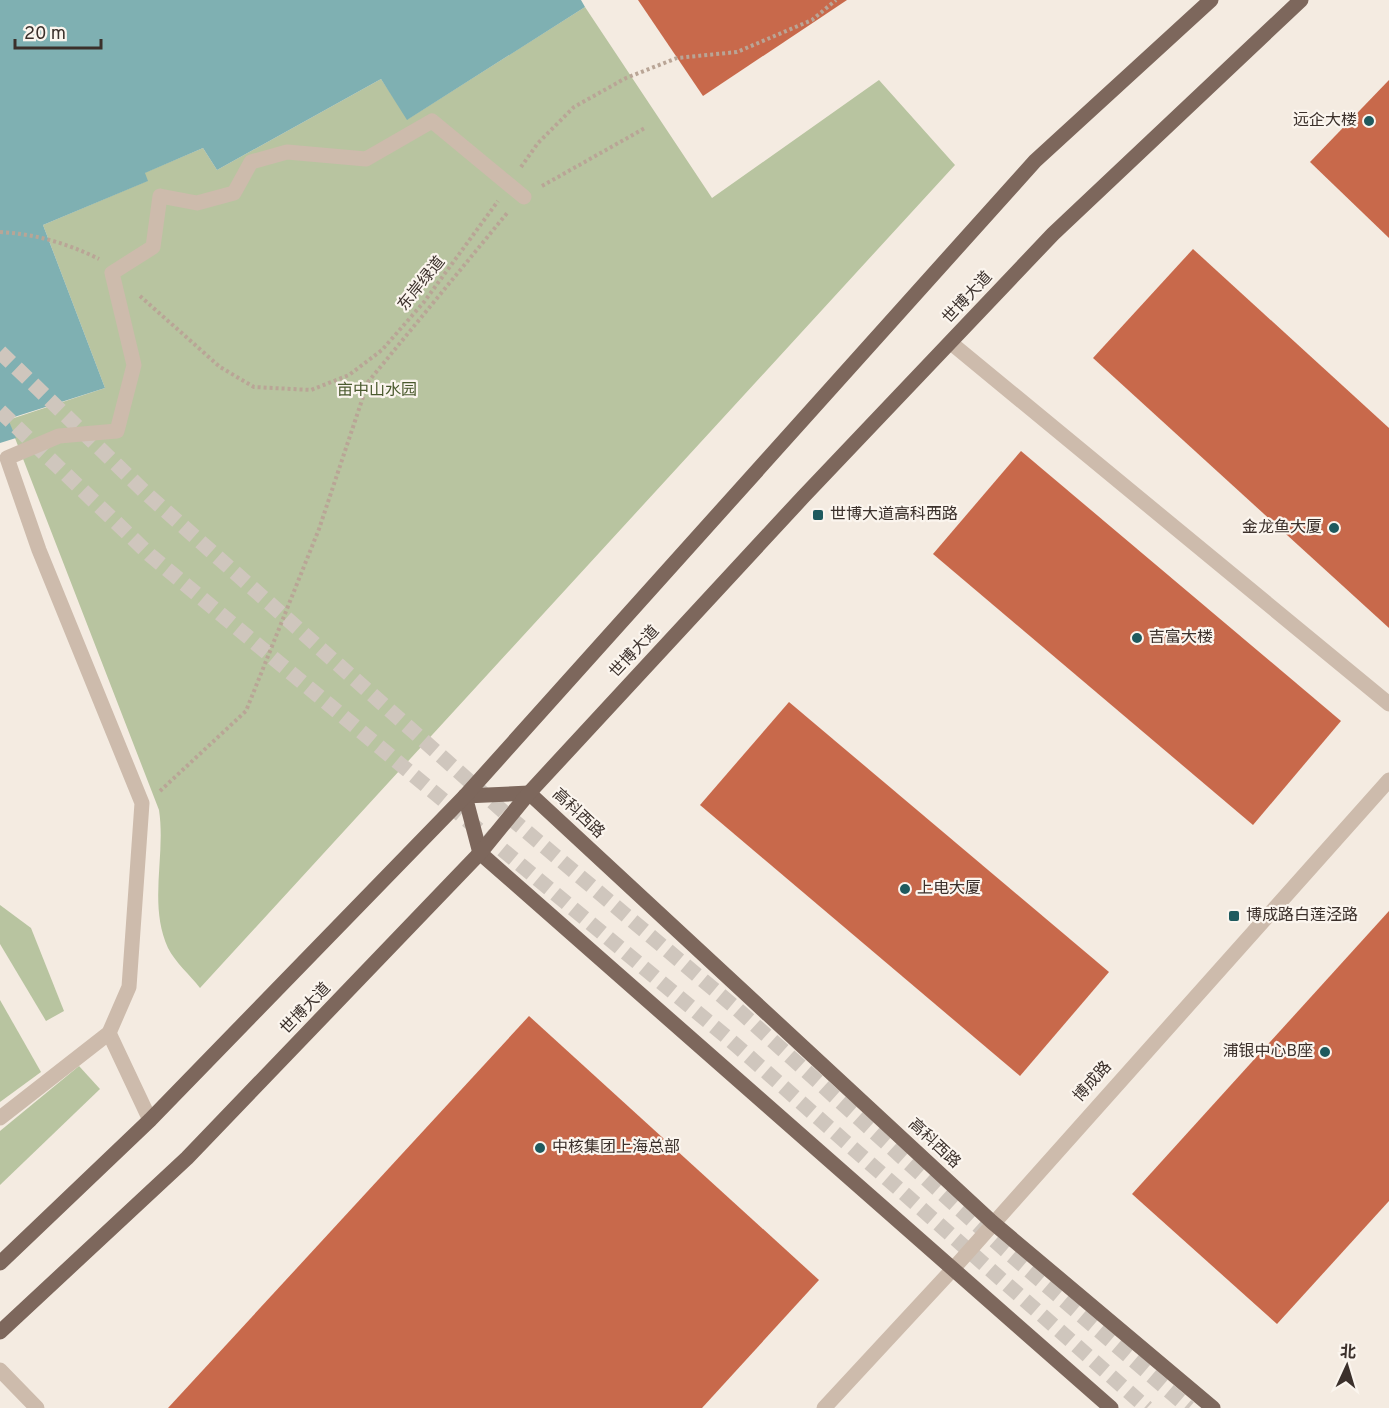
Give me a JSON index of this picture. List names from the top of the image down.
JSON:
{
  "streets": {
    "main road": ["世博大道", "高科西路"],
    "street": ["博成路"],
    "path": ["东岸绿道"]
  },
  "crossings": [
    ["世博大道", "高科西路"],
    ["高科西路", "博成路"]
  ],
  "parks": ["亩中山水园"],
  "places": {
    "other": [
      "远企大楼",
      "金龙鱼大厦",
      "吉富大楼",
      "上电大厦",
      "浦银中心B座",
      "中核集团上海总部"
    ],
    "transit": ["世博大道高科西路", "博成路白莲泾路"]
  },
  "scale_bar": "20 m",
  "north": "top"
}
